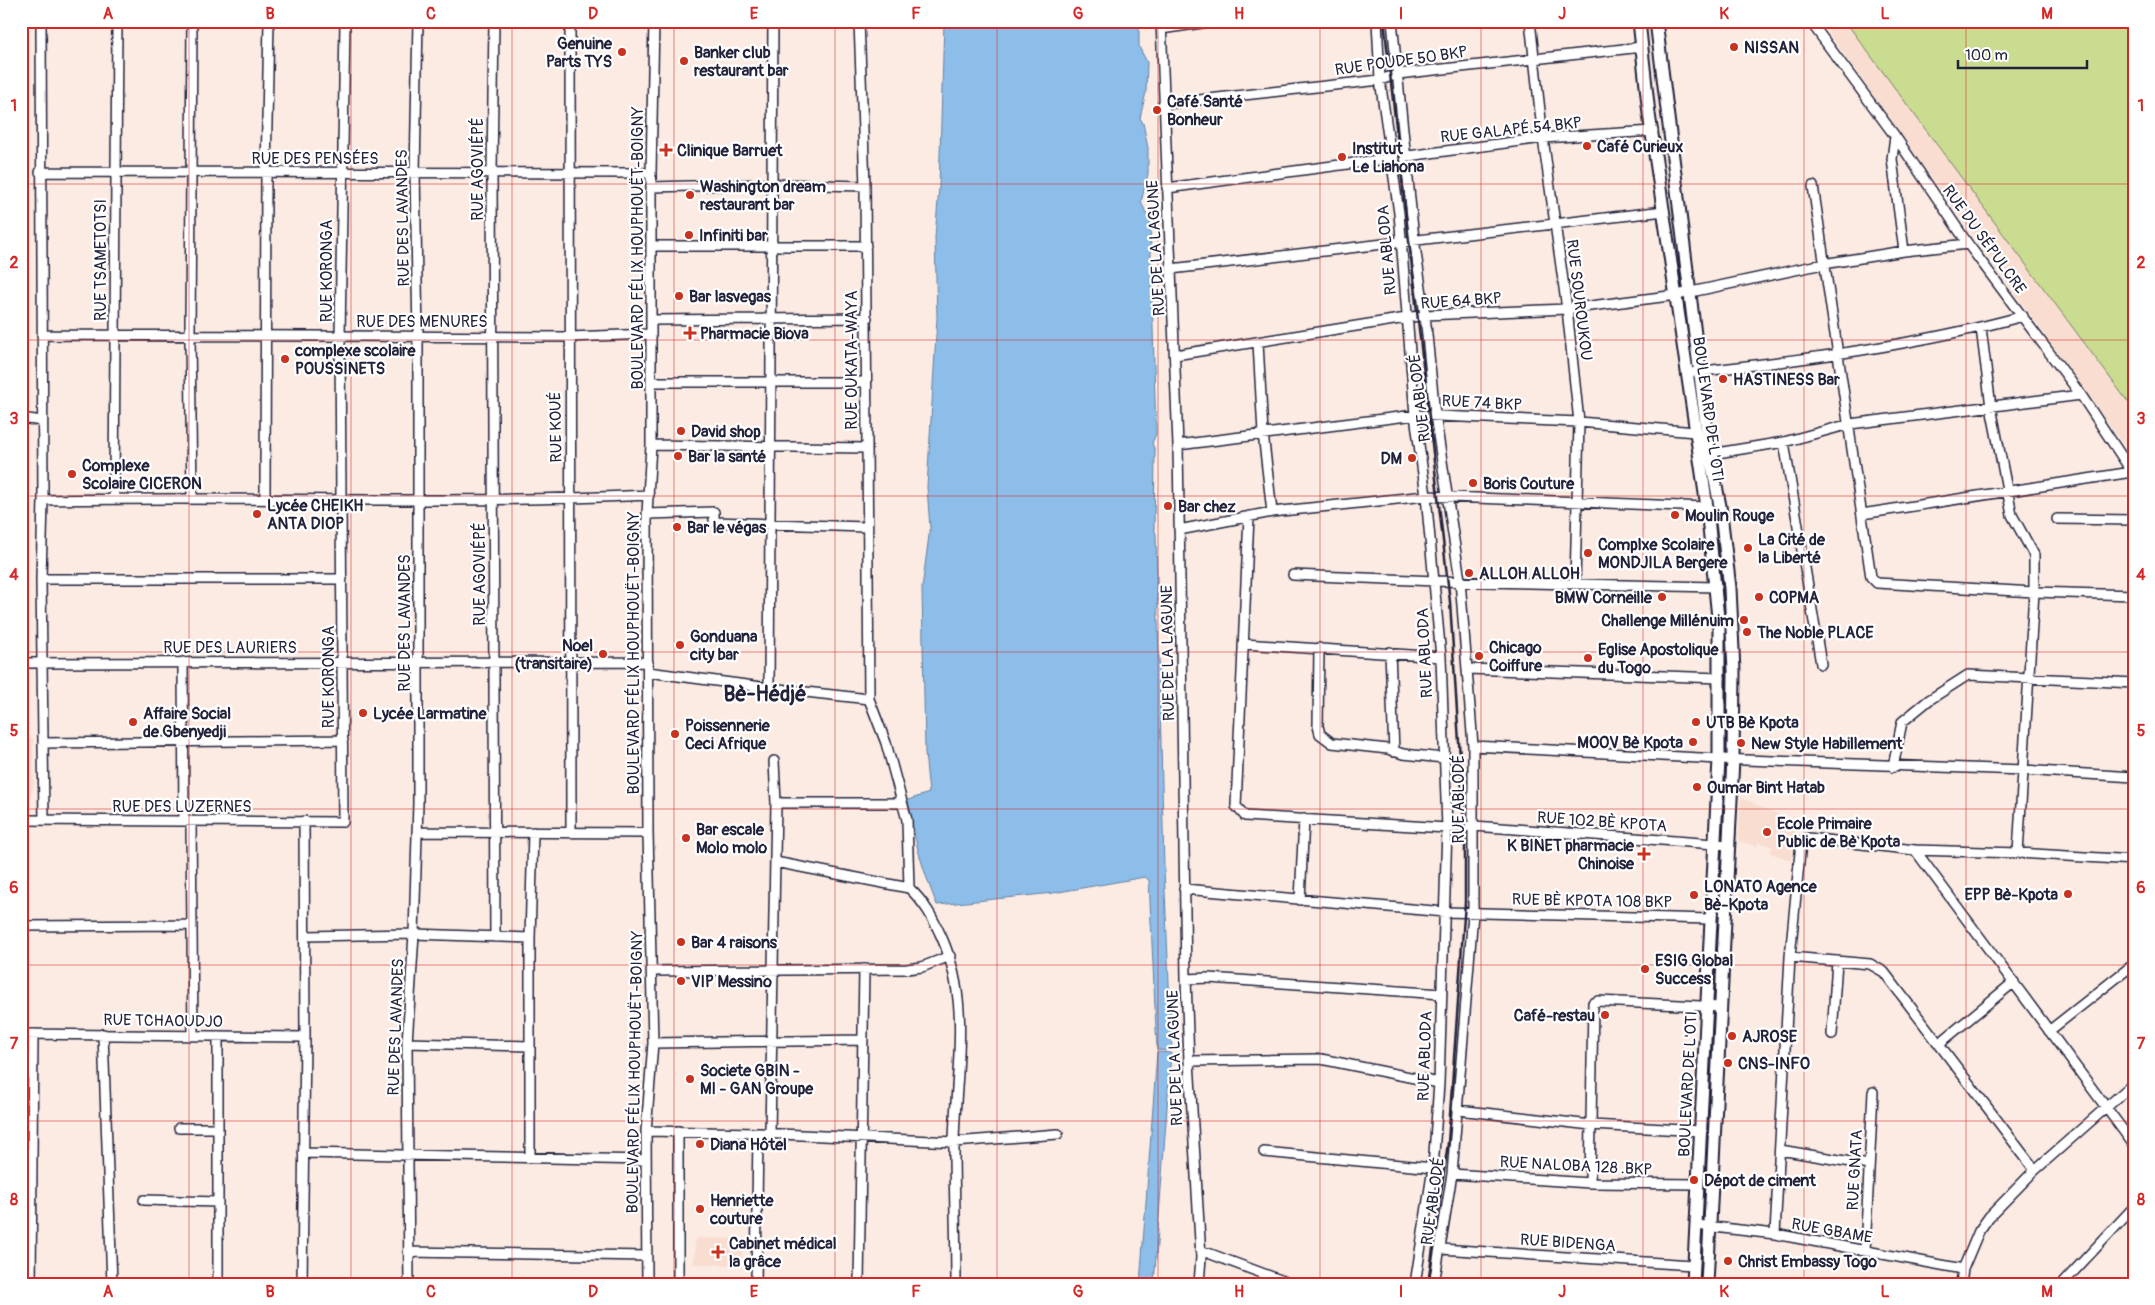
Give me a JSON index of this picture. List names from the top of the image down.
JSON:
{
  "streets": {
    "main road": ["BOULEVARD DE L'OTI"],
    "street": [
      "RUE POUDE 50 BKP",
      "RUE GALAPÉ 54 BKP",
      "RUE DES PENSÉES",
      "RUE AGOVIÉPÉ",
      "RUE DES LAVANDES",
      "RUE DU SÉPULCRE",
      "BOULEVARD FÉLIX HOUPHOUËT-BOIGNY",
      "RUE DE LA LAGUNE",
      "RUE ABLODA",
      "RUE TSAMETOTSI",
      "RUE KORONGA",
      "RUE 64 BKP",
      "RUE SOUROUKOU",
      "RUE DES MENURES",
      "RUE OUKATA-WAYA",
      "RUE ABLODÉ",
      "RUE 74 BKP",
      "RUE KOUÉ",
      "RUE DES LAURIERS",
      "RUE DES LUZERNES",
      "RUE 102 BÈ KPOTA",
      "RUE BÈ KPOTA 108 BKP",
      "RUE TCHAOUDJO",
      "RUE NALOBA 128 .BKP",
      "RUE GNATA",
      "RUE GBAME",
      "RUE BIDENGA"
    ]
  },
  "crossings": [
    ["RUE POUDE 50 BKP", "RUE DE LA LAGUNE"],
    ["RUE POUDE 50 BKP", "RUE ABLODA"],
    ["RUE POUDE 50 BKP", "RUE SOUROUKOU"],
    ["RUE POUDE 50 BKP", "RUE ABLODÉ"],
    ["RUE POUDE 50 BKP", "BOULEVARD DE L'OTI"],
    ["RUE GALAPÉ 54 BKP", "RUE DE LA LAGUNE"],
    ["RUE GALAPÉ 54 BKP", "RUE ABLODA"],
    ["RUE GALAPÉ 54 BKP", "RUE SOUROUKOU"],
    ["RUE GALAPÉ 54 BKP", "RUE ABLODÉ"],
    ["RUE GALAPÉ 54 BKP", "BOULEVARD DE L'OTI"],
    ["RUE DES PENSÉES", "RUE AGOVIÉPÉ"],
    ["RUE DES PENSÉES", "RUE DES LAVANDES"],
    ["RUE DES PENSÉES", "BOULEVARD FÉLIX HOUPHOUËT-BOIGNY"],
    ["RUE DES PENSÉES", "RUE TSAMETOTSI"],
    ["RUE DES PENSÉES", "RUE KORONGA"],
    ["RUE DES PENSÉES", "RUE KOUÉ"],
    ["RUE AGOVIÉPÉ", "RUE DES MENURES"],
    ["RUE AGOVIÉPÉ", "RUE DES LAURIERS"],
    ["RUE DES LAVANDES", "RUE DES MENURES"],
    ["RUE DES LAVANDES", "RUE DES LAURIERS"],
    ["RUE DU SÉPULCRE", "RUE 64 BKP"],
    ["BOULEVARD FÉLIX HOUPHOUËT-BOIGNY", "RUE DES MENURES"],
    ["BOULEVARD FÉLIX HOUPHOUËT-BOIGNY", "RUE DES LAURIERS"],
    ["RUE DE LA LAGUNE", "RUE 64 BKP"],
    ["RUE DE LA LAGUNE", "RUE 74 BKP"],
    ["RUE DE LA LAGUNE", "RUE BÈ KPOTA 108 BKP"],
    ["RUE ABLODA", "RUE 64 BKP"],
    ["RUE ABLODA", "RUE 74 BKP"],
    ["RUE ABLODA", "RUE 102 BÈ KPOTA"],
    ["RUE ABLODA", "RUE BÈ KPOTA 108 BKP"],
    ["RUE TSAMETOTSI", "RUE DES MENURES"],
    ["RUE KORONGA", "RUE DES MENURES"],
    ["RUE KORONGA", "RUE DES LAURIERS"],
    ["RUE KORONGA", "RUE DES LUZERNES"],
    ["RUE 64 BKP", "RUE SOUROUKOU"],
    ["RUE 64 BKP", "RUE ABLODÉ"],
    ["RUE 64 BKP", "BOULEVARD DE L'OTI"],
    ["RUE SOUROUKOU", "RUE 74 BKP"],
    ["RUE DES MENURES", "RUE KOUÉ"],
    ["RUE ABLODÉ", "RUE 74 BKP"],
    ["RUE ABLODÉ", "RUE 102 BÈ KPOTA"],
    ["RUE ABLODÉ", "RUE BÈ KPOTA 108 BKP"],
    ["RUE ABLODÉ", "RUE NALOBA 128 .BKP"],
    ["RUE ABLODÉ", "RUE BIDENGA"],
    ["RUE 74 BKP", "BOULEVARD DE L'OTI"],
    ["BOULEVARD DE L'OTI", "RUE 102 BÈ KPOTA"],
    ["BOULEVARD DE L'OTI", "RUE BÈ KPOTA 108 BKP"],
    ["BOULEVARD DE L'OTI", "RUE NALOBA 128 .BKP"],
    ["BOULEVARD DE L'OTI", "RUE GBAME"],
    ["BOULEVARD DE L'OTI", "RUE BIDENGA"],
    ["RUE KOUÉ", "RUE DES LAURIERS"],
    ["RUE GNATA", "RUE GBAME"]
  ],
  "districts": ["Bè-Hédjé"],
  "places": {
    "other": [
      "NISSAN",
      "Genuine Parts TYS",
      "Banker club restaurant bar",
      "Café Santé Bonheur",
      "Café Curieux",
      "Institut Le Liahona",
      "Washington dream restaurant bar",
      "Infiniti bar",
      "Bar lasvegas",
      "complexe scolaire POUSSINETS",
      "HASTINESS Bar",
      "David shop",
      "Bar la santé",
      "DM",
      "Complexe Scolaire CICERON",
      "Boris Couture",
      "Bar chez",
      "Lycée CHEIKH ANTA DIOP",
      "Moulin Rouge",
      "Bar le végas",
      "La Cité de la Liberté",
      "Complxe Scolaire MONDJILA Bergere",
      "ALLOH ALLOH",
      "BMW Corneille",
      "COPMA",
      "Challenge Millénuim",
      "The Noble PLACE",
      "Gonduana city bar",
      "Noel (transitaire)",
      "Chicago Coiffure",
      "Eglise Apostolique du Togo",
      "Lycée Larmatine",
      "Affaire Social de Gbenyedji",
      "UTB Bè Kpota",
      "Poissennerie Ceci Afrique",
      "MOOV Bè Kpota",
      "New Style Habillement",
      "Oumar Bint Hatab",
      "Ecole Primaire Public de Bè Kpota",
      "Bar escale Molo molo",
      "EPP Bè-Kpota",
      "LONATO Agence Bè-Kpota",
      "Bar 4 raisons",
      "ESIG Global Success",
      "VIP Messino",
      "Café-restau",
      "AJROSE",
      "CNS-INFO",
      "Societe GBIN - MI - GAN Groupe",
      "Diana Hôtel",
      "Dépot de ciment",
      "Henriette couture",
      "Christ Embassy Togo"
    ],
    "health": [
      "Clinique Barruet",
      "Pharmacie Biova",
      "K BINET pharmacie Chinoise",
      "Cabinet médical la grâce"
    ]
  },
  "scale_bar": "100 m",
  "grid": {
    "columns": [
      "A",
      "B",
      "C",
      "D",
      "E",
      "F",
      "G",
      "H",
      "I",
      "J",
      "K",
      "L",
      "M"
    ],
    "rows": [
      "1",
      "2",
      "3",
      "4",
      "5",
      "6",
      "7",
      "8"
    ]
  }
}
